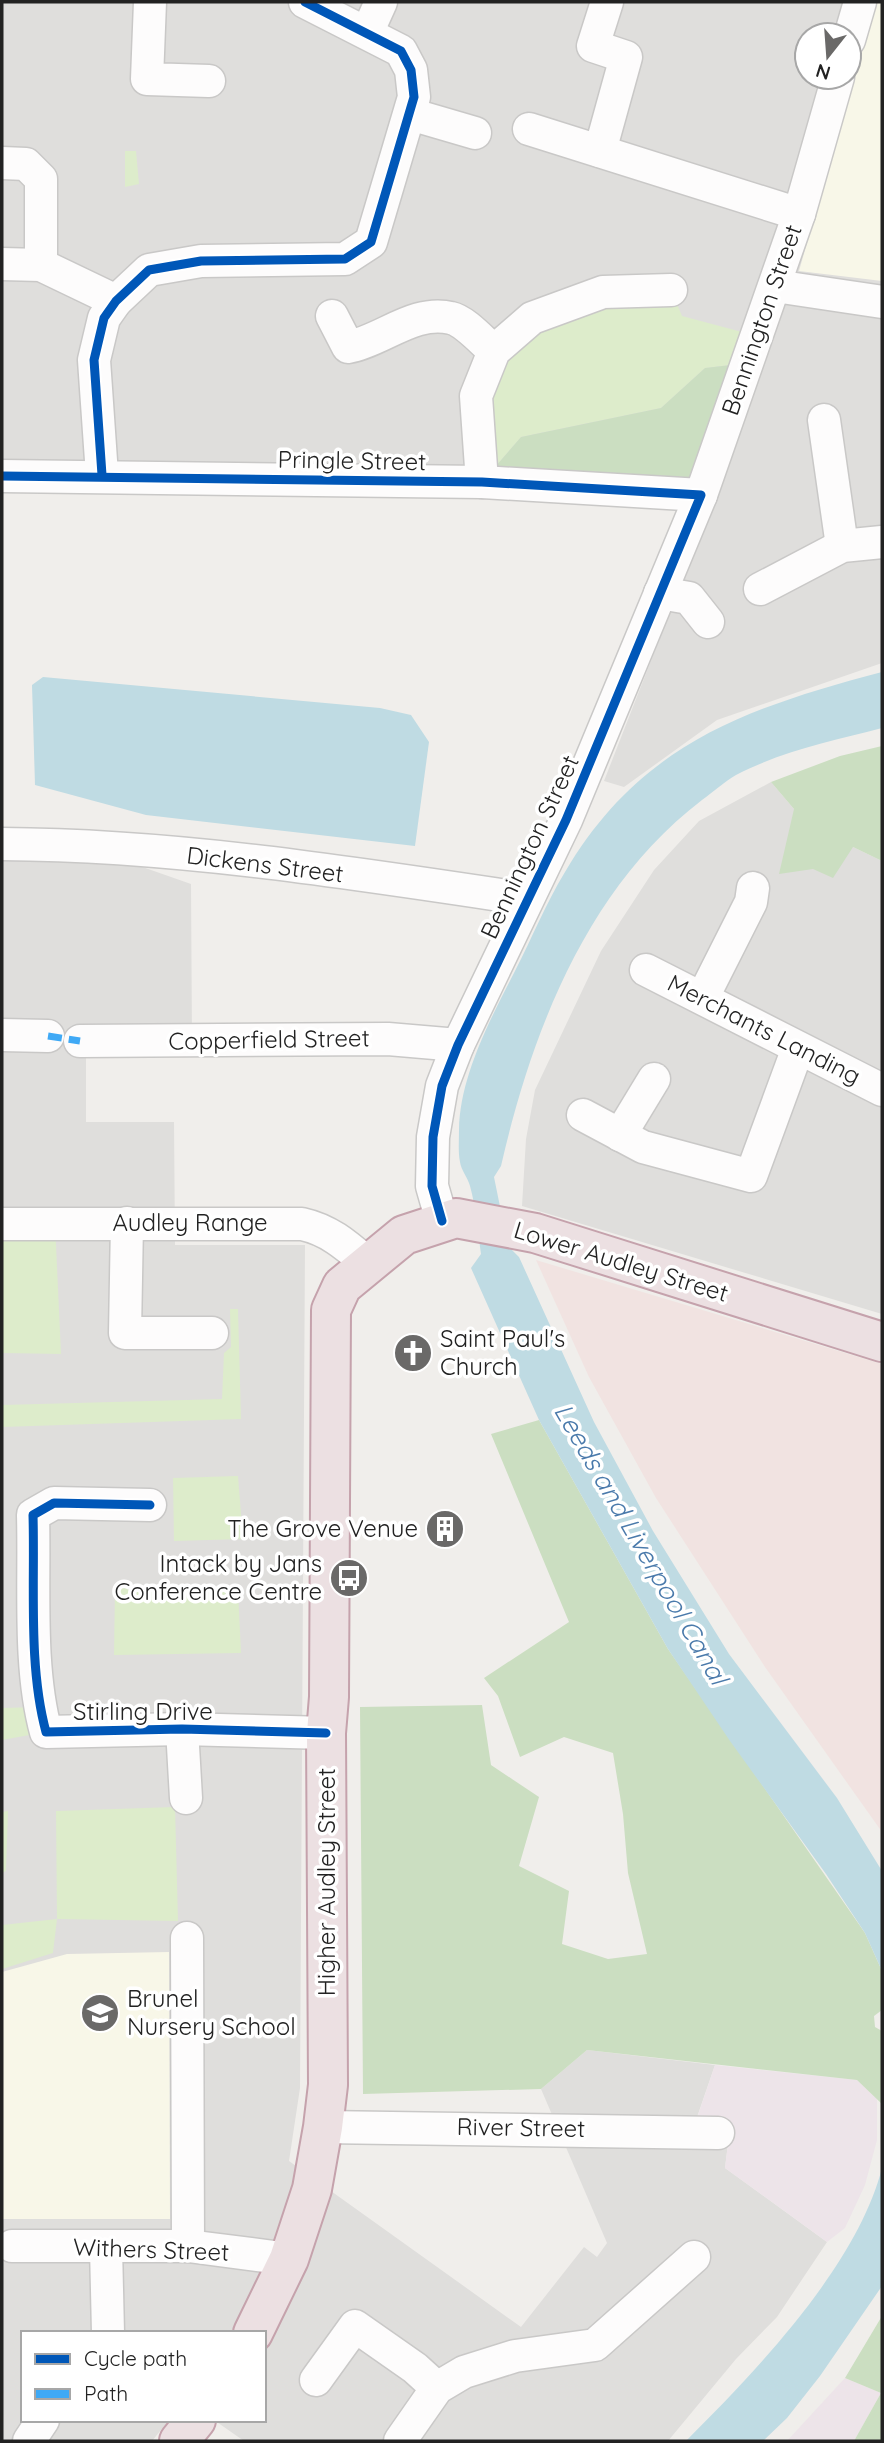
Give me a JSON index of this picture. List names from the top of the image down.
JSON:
{
  "streets": {
    "highway": ["Lower Audley Street", "Higher Audley Street"],
    "street": [
      "Bennington Street",
      "Pringle Street",
      "Dickens Street",
      "Merchants Landing",
      "Copperfield Street",
      "Audley Range",
      "Stirling Drive",
      "River Street",
      "Withers Street"
    ]
  },
  "crossings": [
    ["Bennington Street", "Pringle Street"],
    ["Bennington Street", "Dickens Street"],
    ["Bennington Street", "Copperfield Street"],
    ["Bennington Street", "Lower Audley Street"],
    ["Audley Range", "Lower Audley Street"],
    ["Audley Range", "Higher Audley Street"],
    ["Lower Audley Street", "Higher Audley Street"],
    ["Stirling Drive", "Higher Audley Street"],
    ["Higher Audley Street", "River Street"],
    ["Higher Audley Street", "Withers Street"]
  ],
  "water": ["Leeds and Liverpool Canal"],
  "places": {
    "church": ["Saint Paul's Church"],
    "building": ["The Grove Venue"],
    "bus stop": ["Intack by Jans Conference Centre"],
    "school or university": ["Brunel Nursery School"]
  },
  "legend": ["Cycle path", "Path"],
  "north": "bottom"
}
